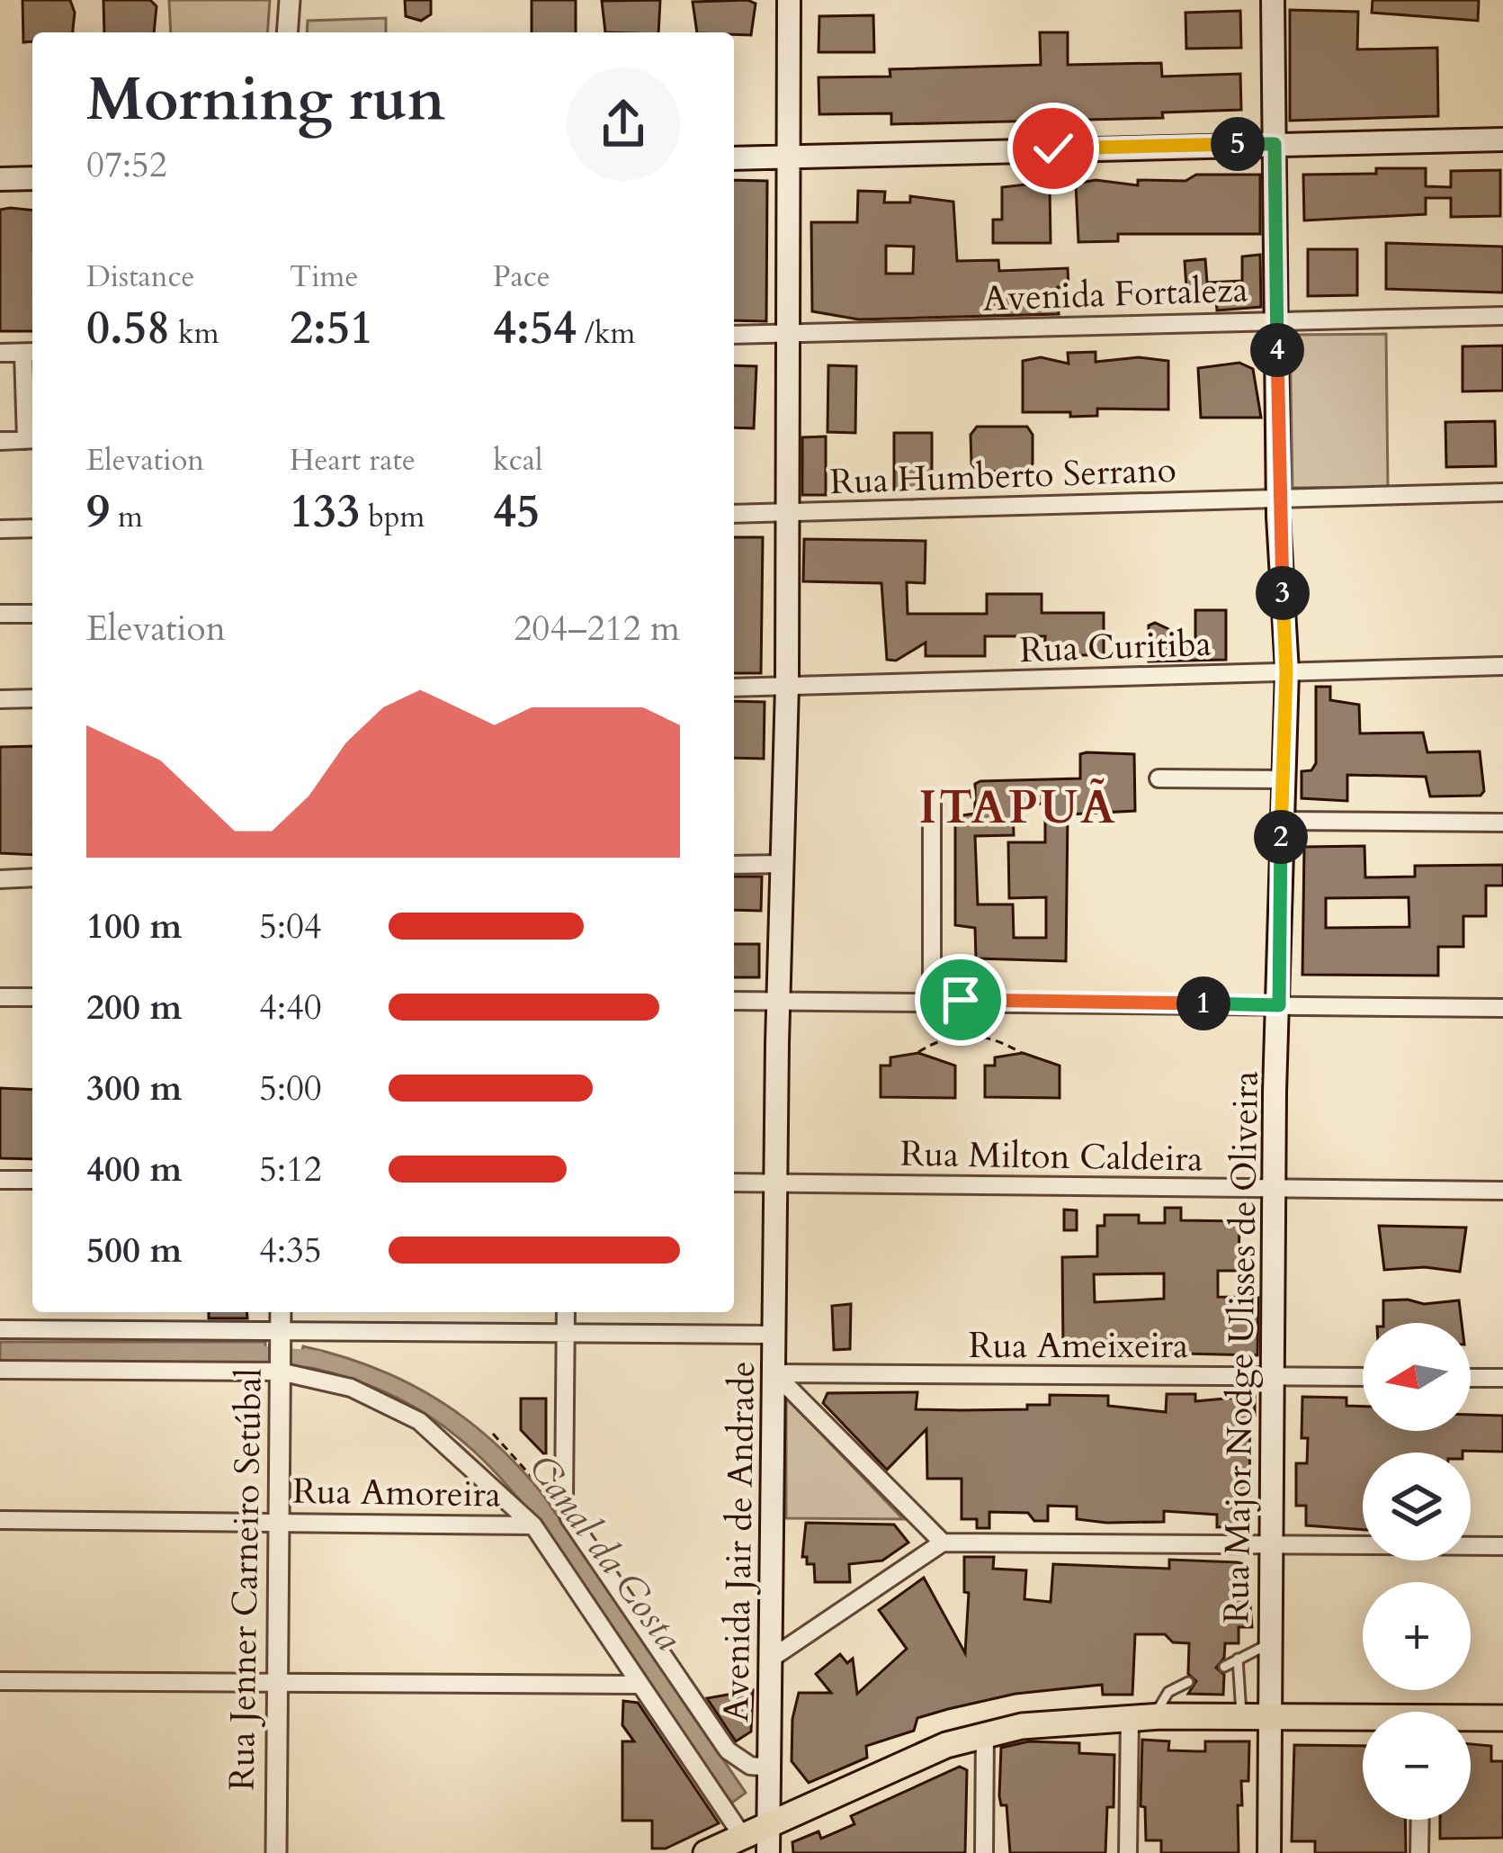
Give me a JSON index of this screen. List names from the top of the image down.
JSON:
{
  "streets": {
    "main road": ["Rua Major Nodge Ulisses de Oliveira", "Avenida Jair de Andrade"],
    "street": [
      "Avenida Fortaleza",
      "Rua Humberto Serrano",
      "Rua Curitiba",
      "Rua Milton Caldeira",
      "Rua Ameixeira",
      "Rua Amoreira",
      "Rua Jenner Carneiro Setúbal"
    ]
  },
  "crossings": [
    ["Avenida Fortaleza", "Rua Major Nodge Ulisses de Oliveira"],
    ["Avenida Fortaleza", "Avenida Jair de Andrade"],
    ["Rua Humberto Serrano", "Rua Major Nodge Ulisses de Oliveira"],
    ["Rua Humberto Serrano", "Avenida Jair de Andrade"],
    ["Rua Curitiba", "Rua Major Nodge Ulisses de Oliveira"],
    ["Rua Curitiba", "Avenida Jair de Andrade"],
    ["Rua Milton Caldeira", "Rua Major Nodge Ulisses de Oliveira"],
    ["Rua Milton Caldeira", "Avenida Jair de Andrade"],
    ["Rua Ameixeira", "Rua Major Nodge Ulisses de Oliveira"],
    ["Rua Ameixeira", "Avenida Jair de Andrade"],
    ["Rua Amoreira", "Rua Jenner Carneiro Setúbal"]
  ],
  "districts": ["ITAPUÃ"],
  "water": ["Canal da Costa"],
  "north": "left",
  "page": {
    "heading": ["Morning run", "07:52"],
    "pins": [
      "5",
      "4",
      "3",
      "2",
      "1"
    ],
    "stats": [
      ["Distance", "0.58 km"],
      ["Time", "2:51"],
      ["Pace", "4:54 /km"],
      ["Elevation", "9 m"],
      ["Heart rate", "133 bpm"],
      ["kcal", "45"]
    ],
    "chart": ["Elevation", "204–212 m"],
    "list": [
      {
        "name": "100 m",
        "note": "5:04"
      },
      {
        "name": "200 m",
        "note": "4:40"
      },
      {
        "name": "300 m",
        "note": "5:00"
      },
      {
        "name": "400 m",
        "note": "5:12"
      },
      {
        "name": "500 m",
        "note": "4:35"
      }
    ],
    "map_buttons": ["+", "−"]
  }
}
